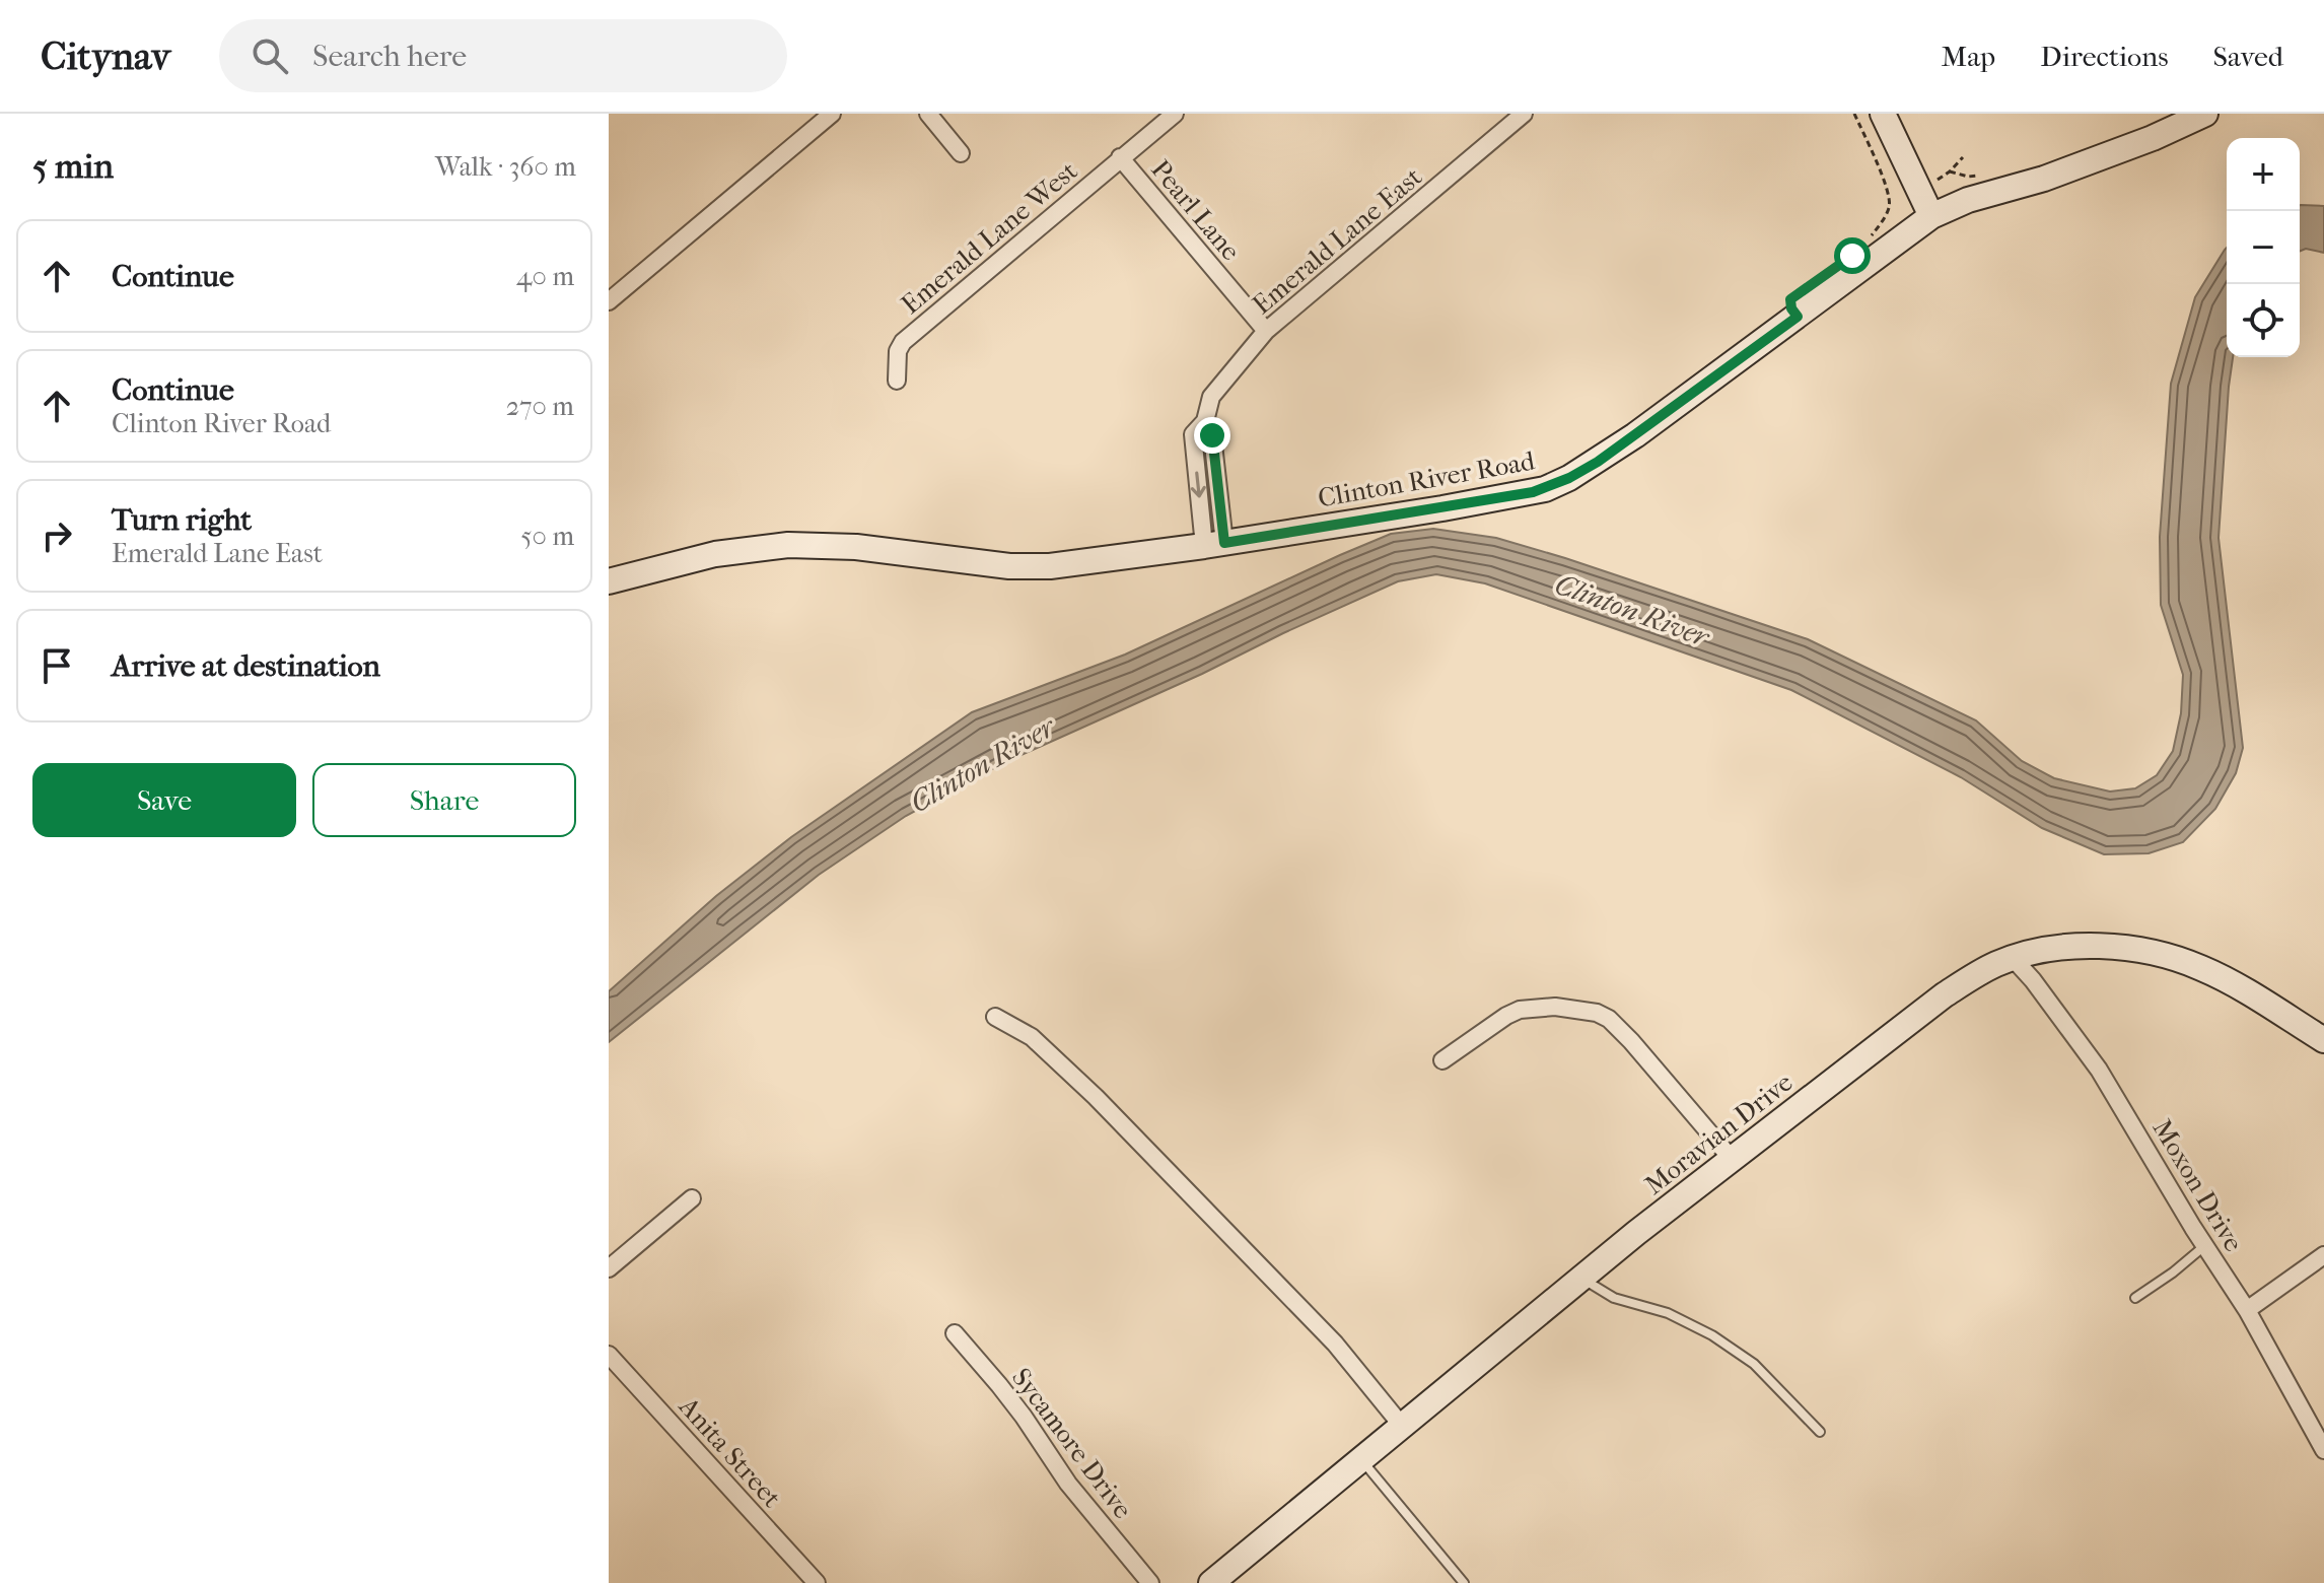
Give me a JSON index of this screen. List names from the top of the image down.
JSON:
{
  "streets": {
    "street": [
      "Pearl Lane",
      "Emerald Lane West",
      "Emerald Lane East",
      "Clinton River Road",
      "Moravian Drive",
      "Moxon Drive",
      "Sycamore Drive",
      "Anita Street"
    ]
  },
  "crossings": [
    ["Pearl Lane", "Emerald Lane West"],
    ["Pearl Lane", "Emerald Lane East"],
    ["Emerald Lane East", "Clinton River Road"],
    ["Moravian Drive", "Moxon Drive"]
  ],
  "water": ["Clinton River"],
  "page": {
    "header": "Citynav",
    "search": "Search here",
    "nav": ["Map", "Directions", "Saved"],
    "heading": ["5 min", "Walk · 360 m"],
    "map_buttons": ["+", "−"],
    "list": [
      ["Continue", "40 m"],
      ["Continue", "Clinton River Road", "270 m"],
      ["Turn right", "Emerald Lane East", "50 m"],
      "Arrive at destination"
    ],
    "buttons": ["Save", "Share"]
  }
}
